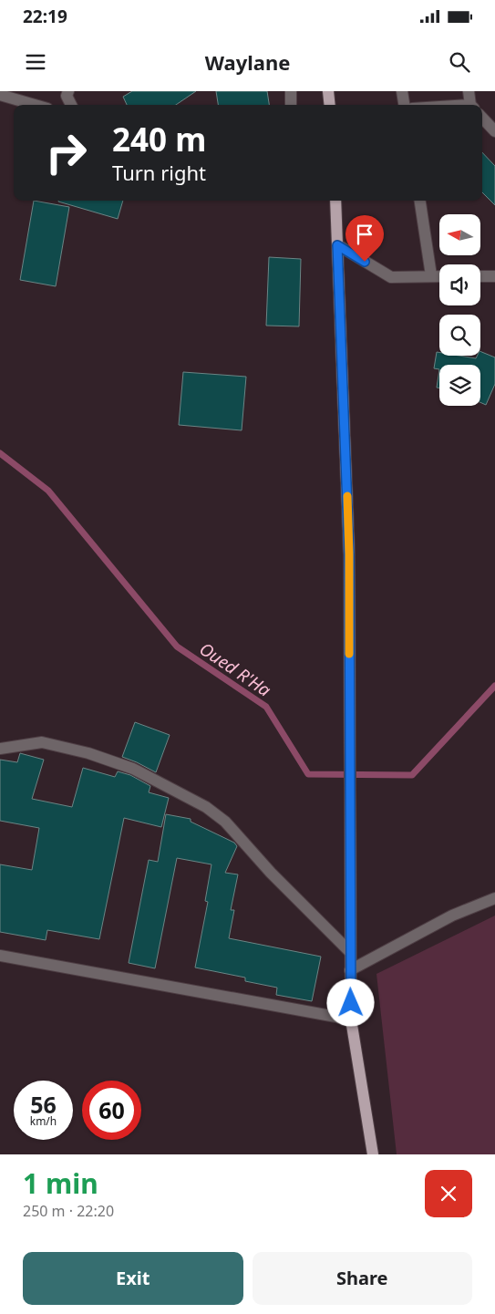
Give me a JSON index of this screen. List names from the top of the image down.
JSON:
{
  "water": ["Oued R'Ha"],
  "north": "left",
  "page": {
    "status": "22:19",
    "header": "Waylane",
    "turn": ["240 m", "Turn right"],
    "speed": "56 km/h",
    "limit": "60",
    "heading": ["1 min", "250 m · 22:20"],
    "buttons": ["Exit", "Share"]
  }
}
